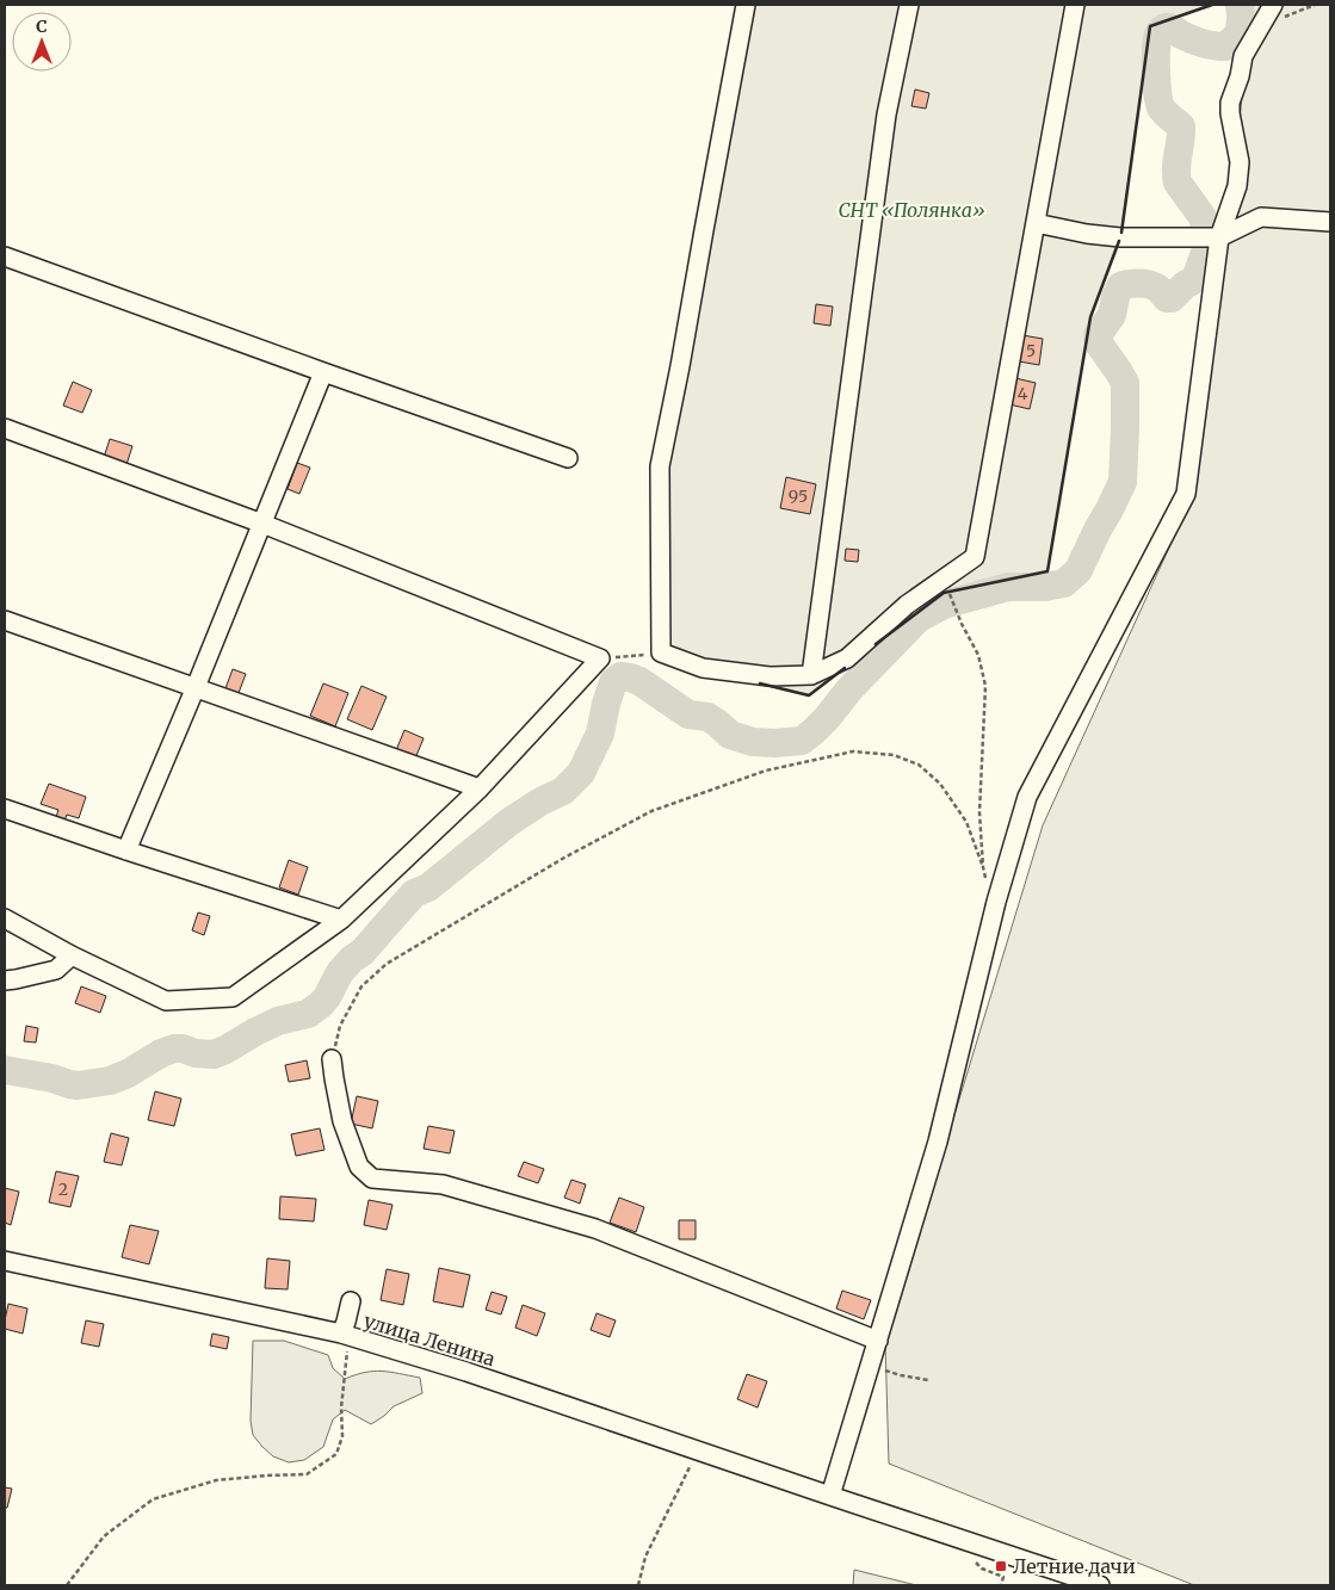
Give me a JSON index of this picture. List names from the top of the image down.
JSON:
{
  "streets": {
    "street": ["улица Ленина"]
  },
  "parks": ["СНТ «Полянка»"],
  "places": {
    "transit": ["Летние дачи"]
  },
  "house_numbers": [
    "5",
    "4",
    "95",
    "2"
  ],
  "north": "top"
}
